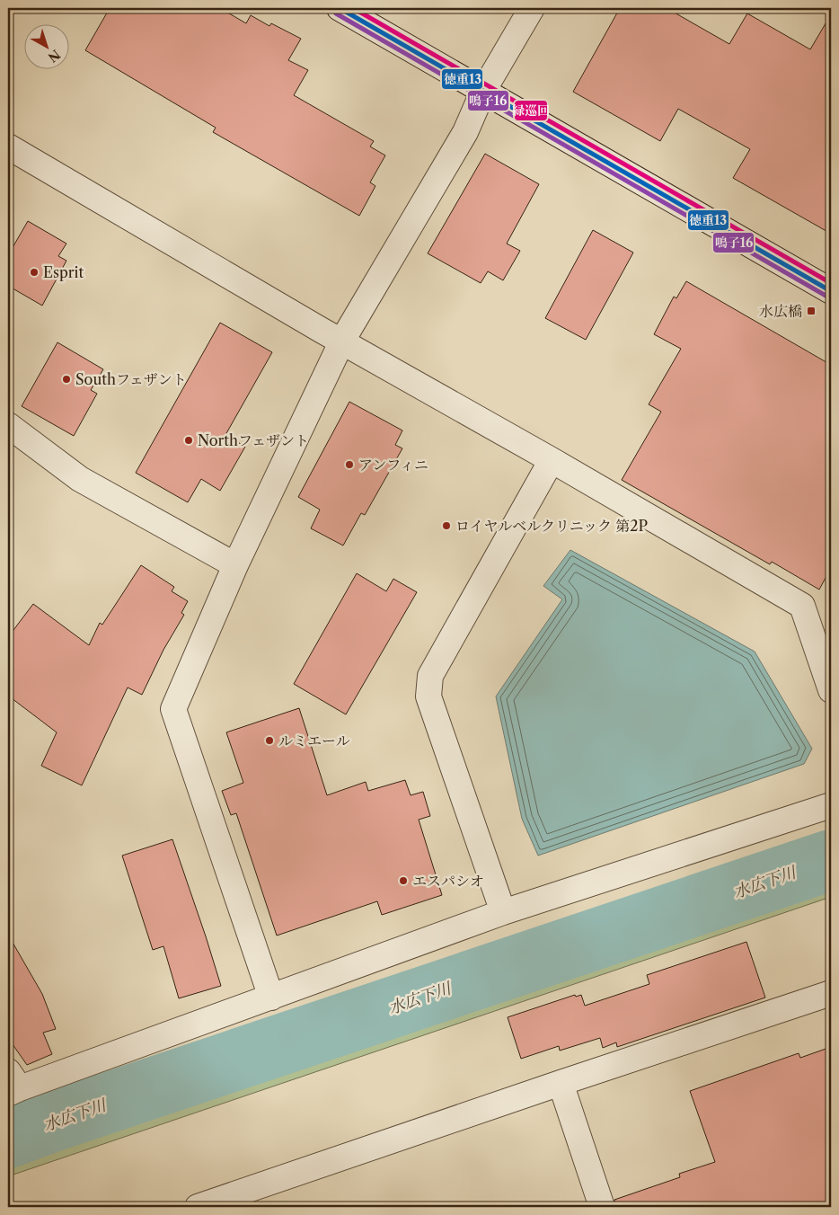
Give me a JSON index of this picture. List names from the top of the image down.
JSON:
{
  "water": ["水広下川"],
  "places": {
    "other": [
      "Esprit",
      "Southフェザント",
      "Northフェザント",
      "アンフィニ",
      "ロイヤルベルクリニック 第2P",
      "ルミエール",
      "エスパシオ"
    ],
    "transit": ["水広橋"]
  },
  "lines": ["transit line 徳重13", "transit line 緑巡回", "transit line 鳴子16"],
  "north": "bottom right"
}
